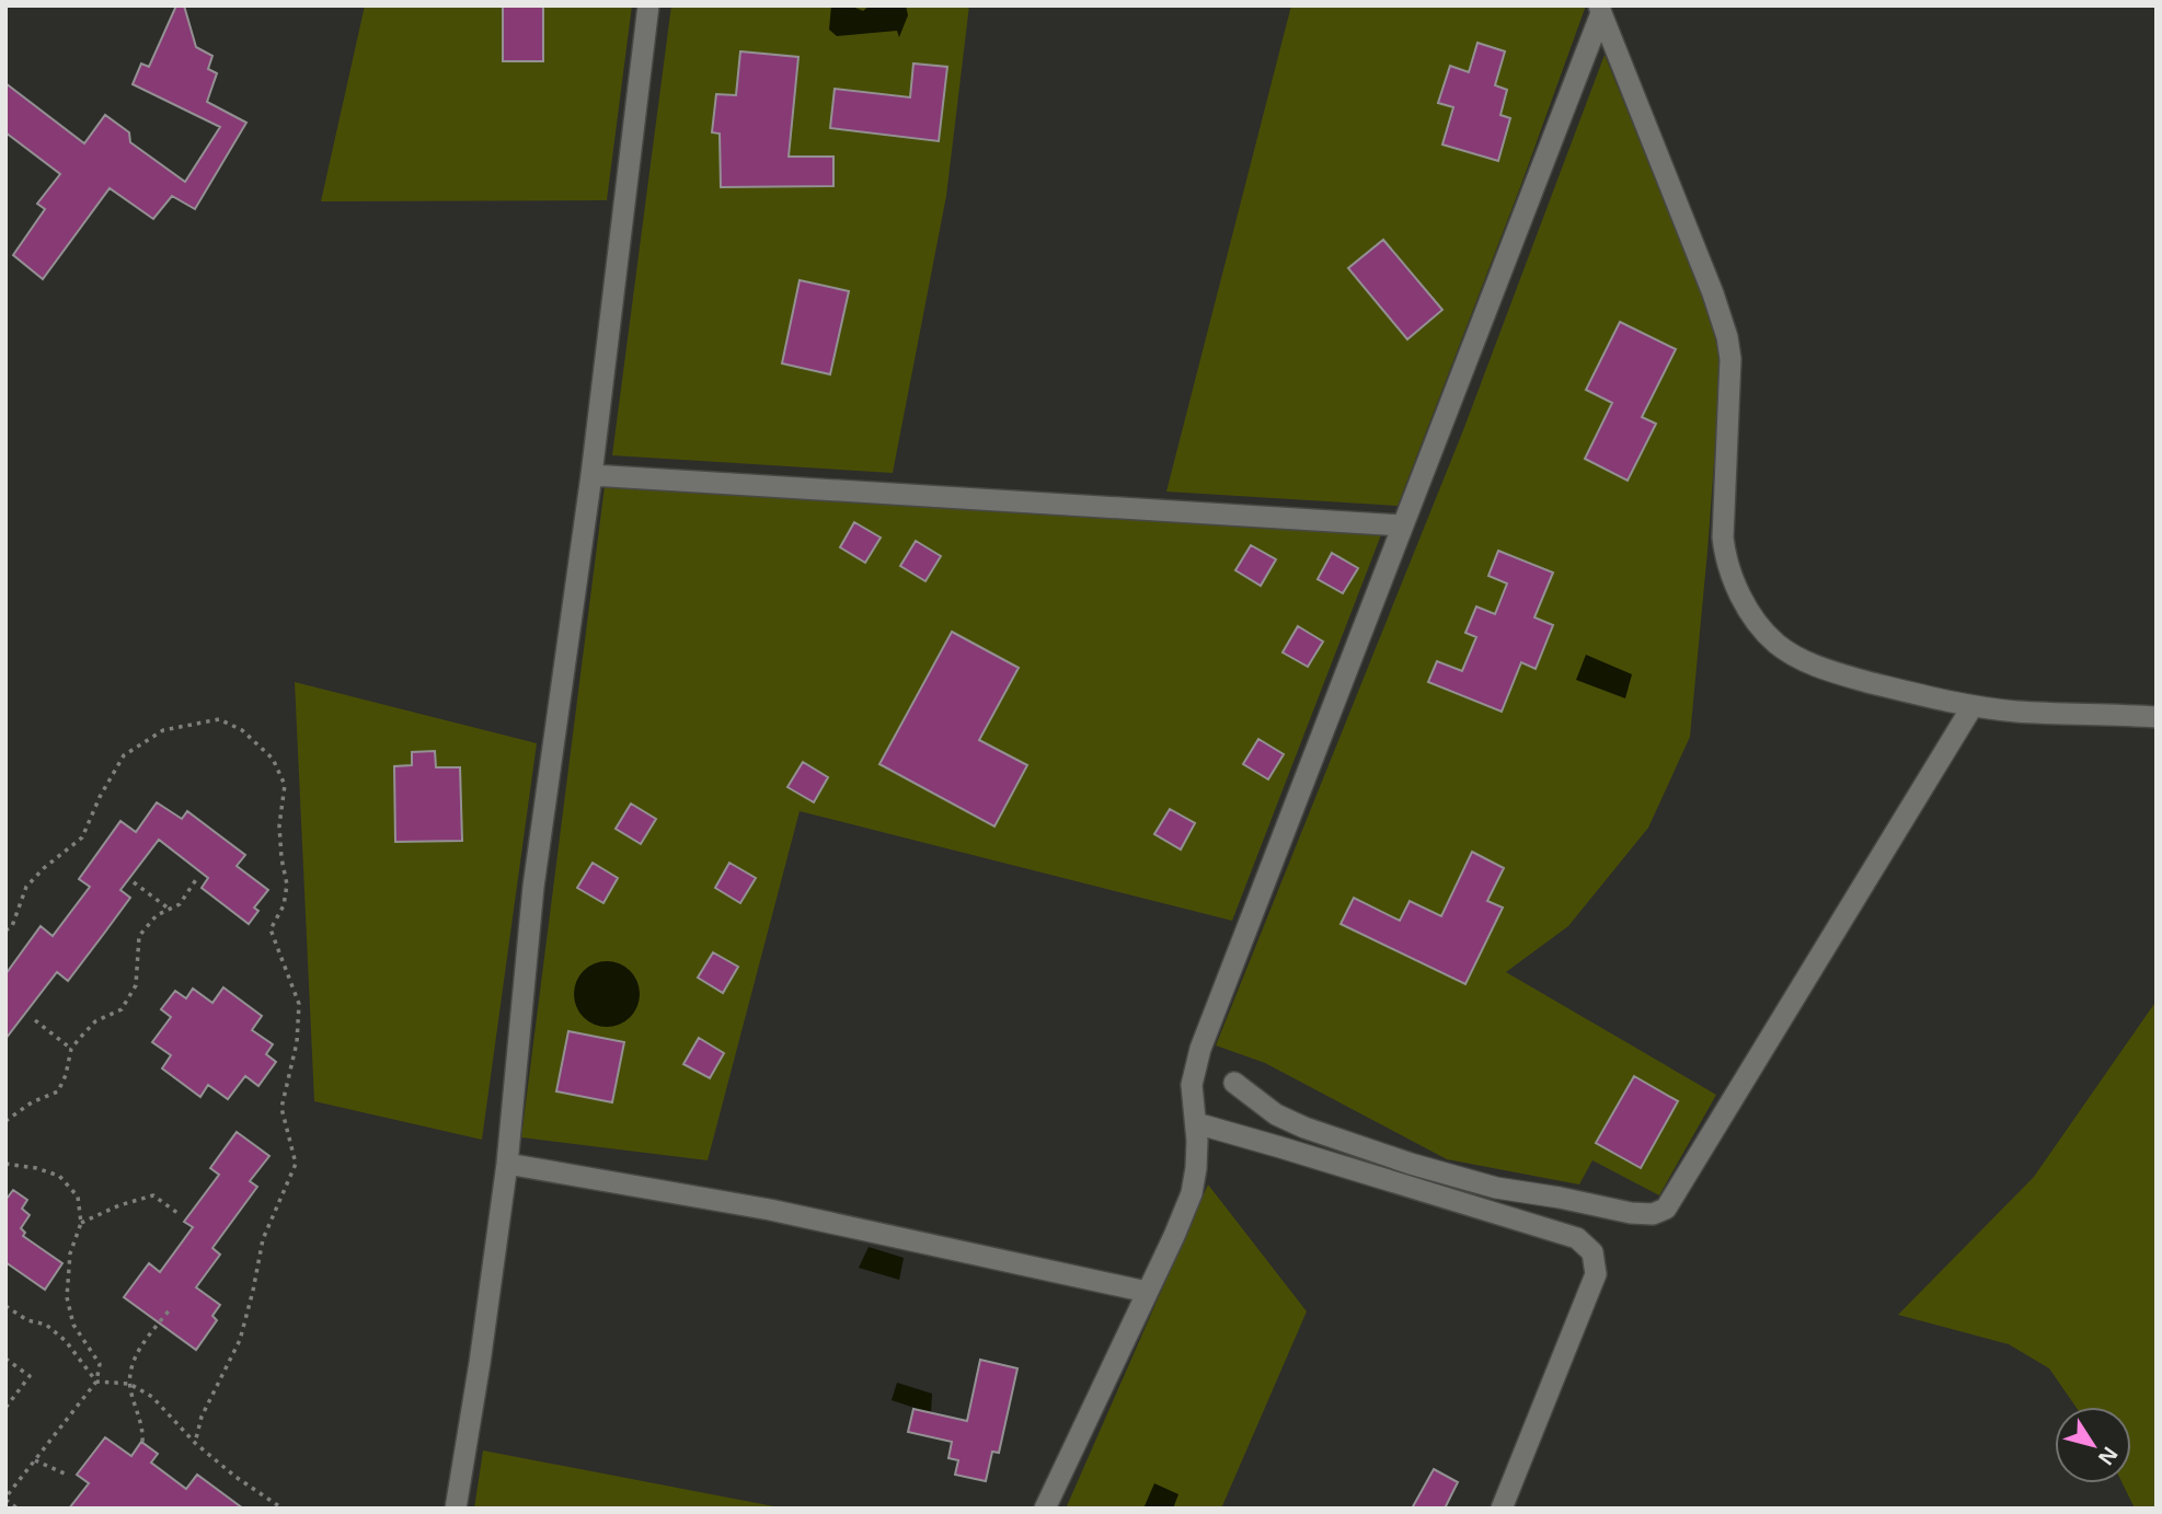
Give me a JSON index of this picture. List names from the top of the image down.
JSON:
{
  "north": "bottom right"
}
